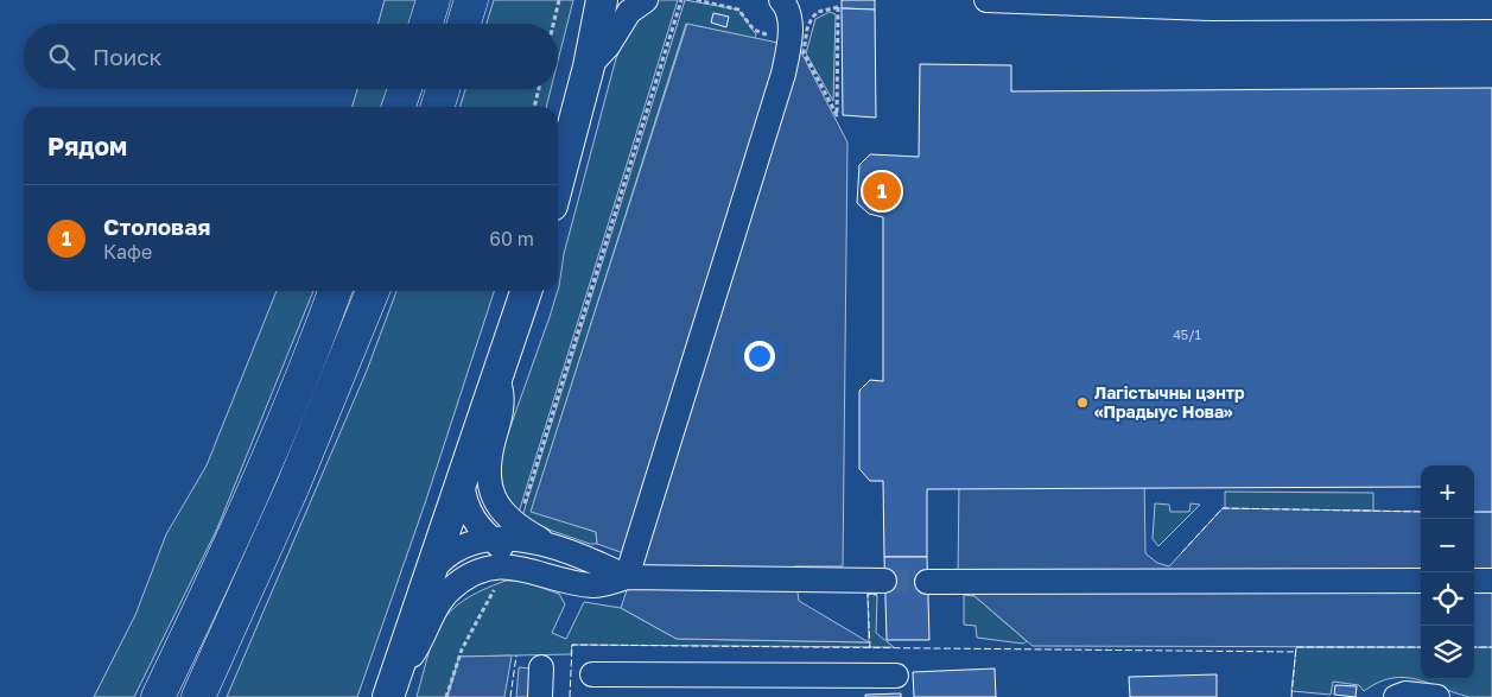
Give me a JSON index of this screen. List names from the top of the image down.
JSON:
{
  "places": ["Лагістычны цэнтр «Прадыус Нова»"],
  "house_numbers": ["45/1"],
  "page": {
    "search": "Поиск",
    "heading": "Рядом",
    "pins": "1",
    "list": [
      {
        "mark": "1",
        "name": "Столовая",
        "note": "Кафе",
        "value": "60 m"
      }
    ],
    "map_buttons": ["+", "−"]
  }
}
